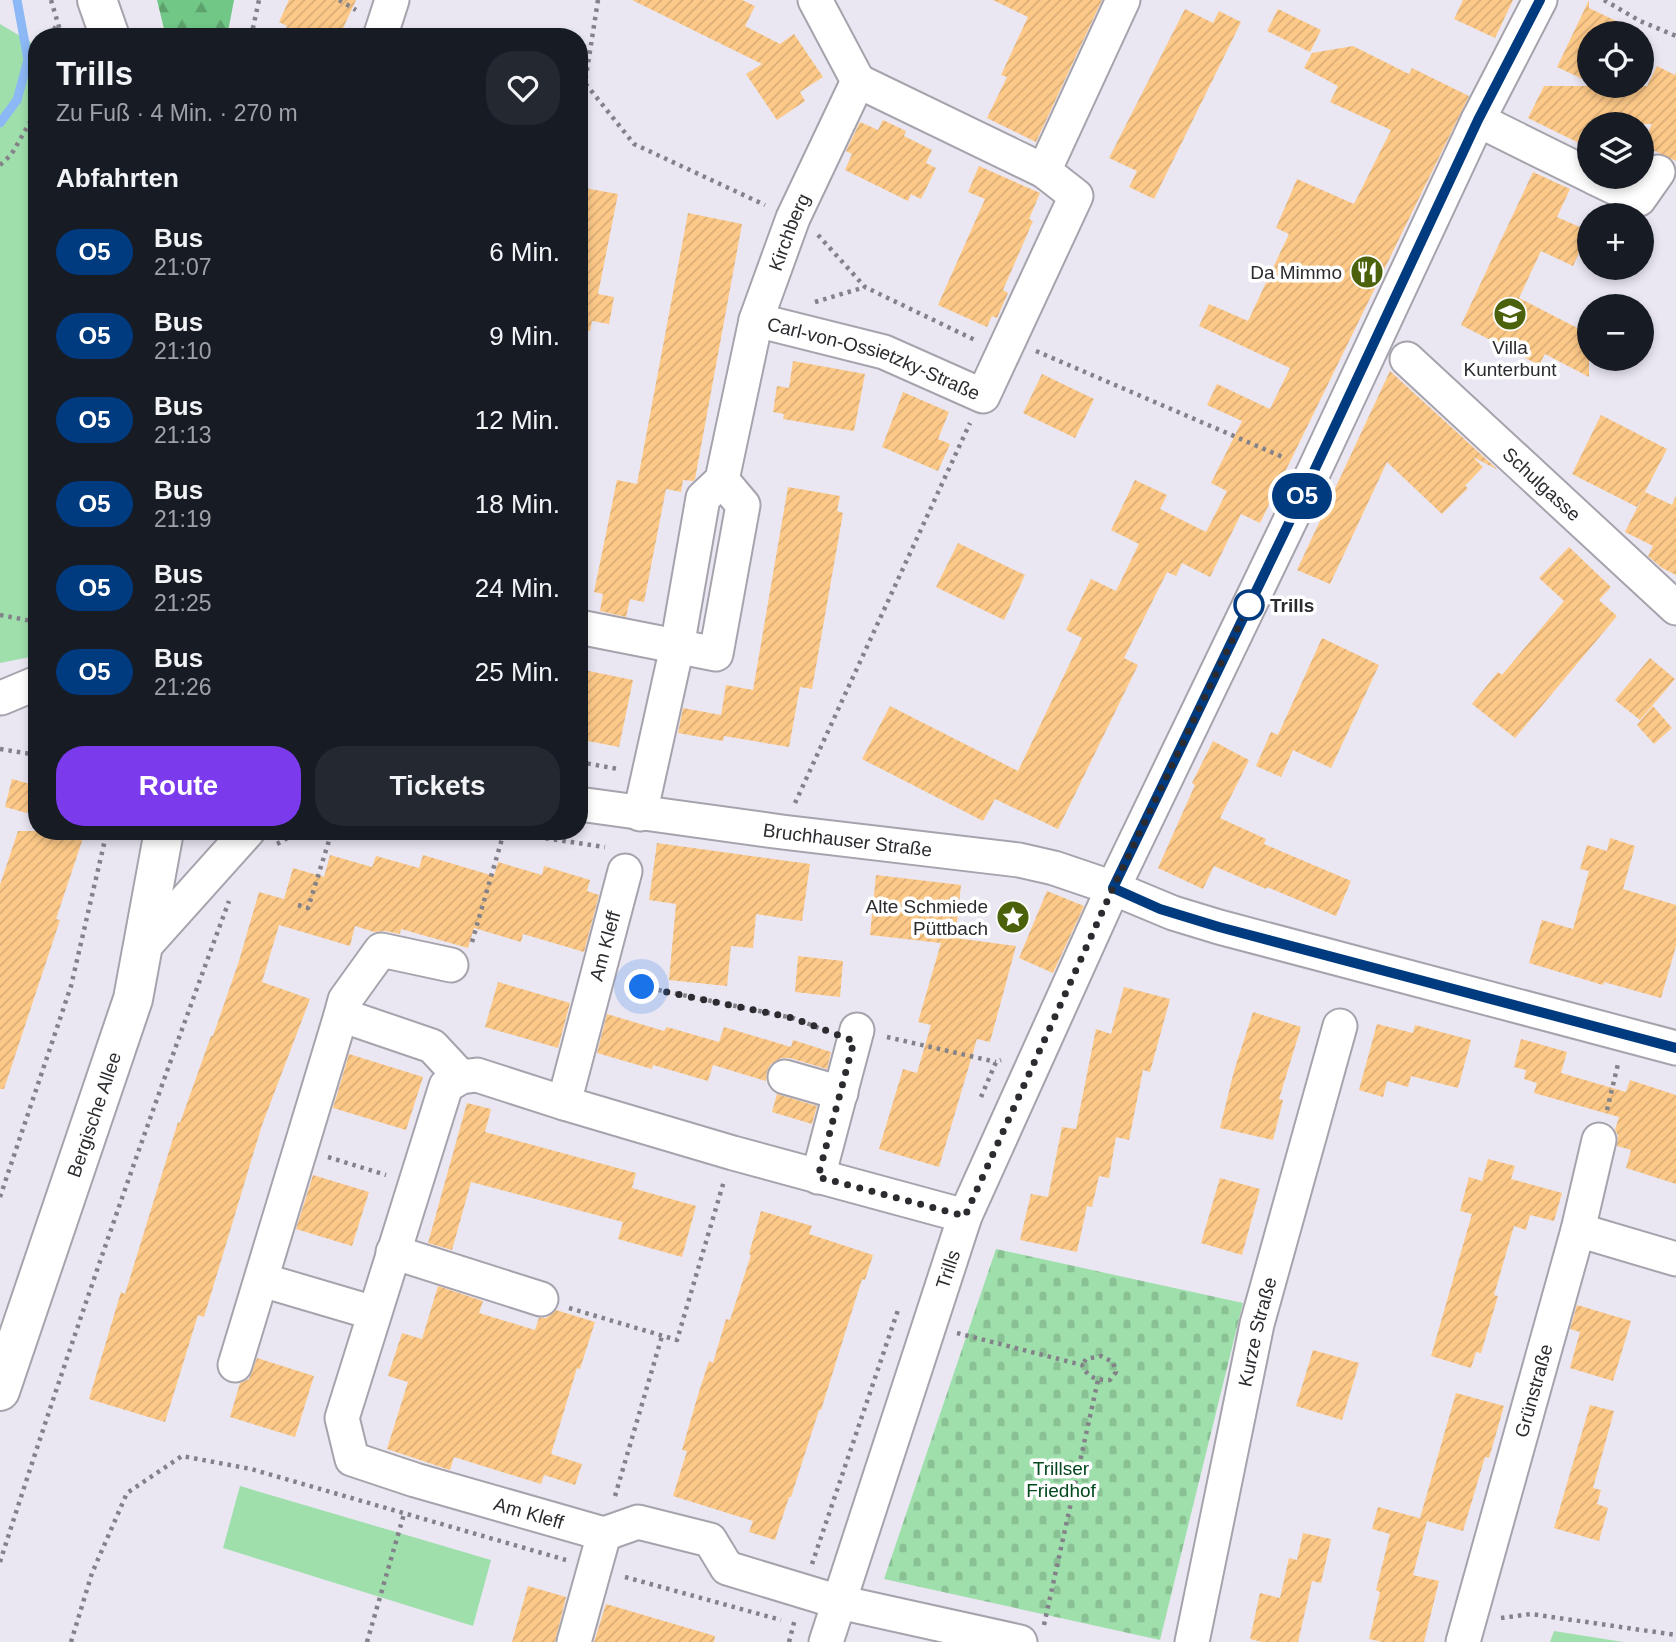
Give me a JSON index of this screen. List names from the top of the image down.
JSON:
{
  "streets": {
    "main road": ["Bergische Allee"],
    "street": [
      "Kirchberg",
      "Carl-von-Ossietzky-Straße",
      "Schulgasse",
      "Bruchhauser Straße",
      "Am Kleff",
      "Trills",
      "Kurze Straße",
      "Grünstraße"
    ]
  },
  "crossings": [
    ["Kirchberg", "Carl-von-Ossietzky-Straße"],
    ["Kirchberg", "Bruchhauser Straße"],
    ["Bruchhauser Straße", "Trills"]
  ],
  "parks": ["Trillser Friedhof"],
  "places": {
    "restaurant": ["Da Mimmo"],
    "school or university": ["Villa Kunterbunt"],
    "other": ["Trills"],
    "place": ["Alte Schmiede Püttbach"]
  },
  "lines": ["bus line O5"],
  "page": {
    "on_map": "O5",
    "map_buttons": ["+", "−"],
    "heading": [
      ["Trills", "Zu Fuß · 4 Min. · 270 m"],
      "Abfahrten"
    ],
    "list": [
      {
        "mark": "O5",
        "name": "Bus",
        "note": "21:07",
        "value": "6 Min."
      },
      {
        "mark": "O5",
        "name": "Bus",
        "note": "21:10",
        "value": "9 Min."
      },
      {
        "mark": "O5",
        "name": "Bus",
        "note": "21:13",
        "value": "12 Min."
      },
      {
        "mark": "O5",
        "name": "Bus",
        "note": "21:19",
        "value": "18 Min."
      },
      {
        "mark": "O5",
        "name": "Bus",
        "note": "21:25",
        "value": "24 Min."
      },
      {
        "mark": "O5",
        "name": "Bus",
        "note": "21:26",
        "value": "25 Min."
      }
    ],
    "buttons": ["Route", "Tickets"]
  }
}
